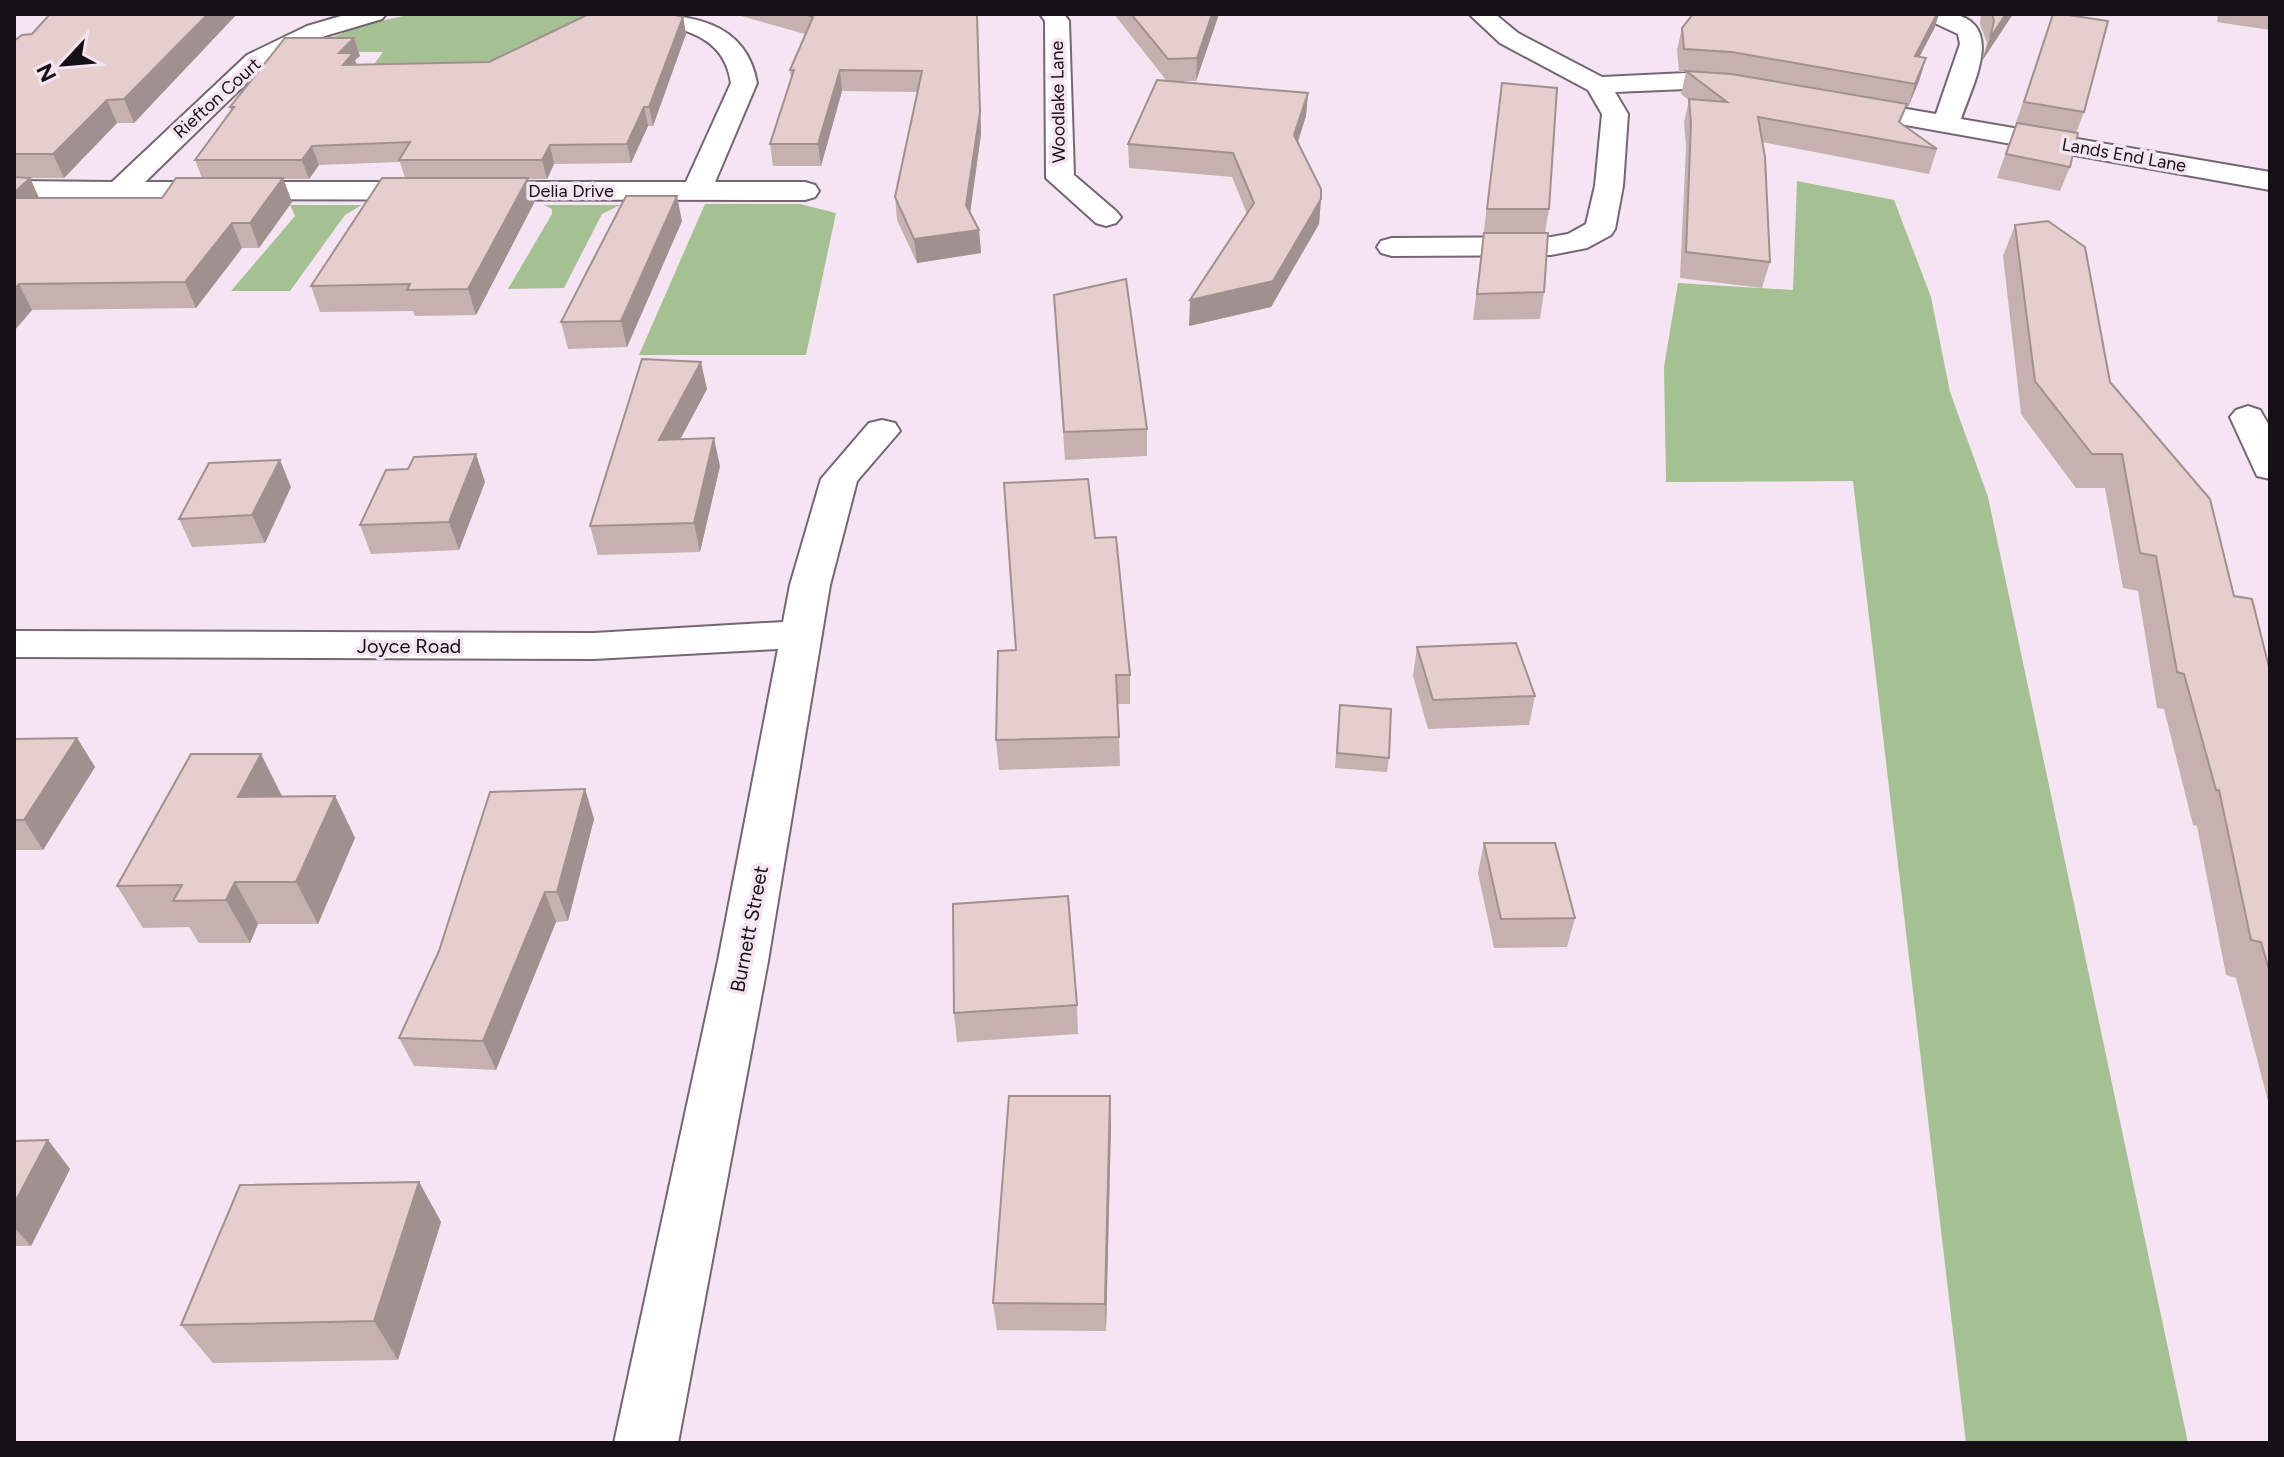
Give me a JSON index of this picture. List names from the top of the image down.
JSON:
{
  "streets": {
    "street": [
      "Riefton Court",
      "Woodlake Lane",
      "Lands End Lane",
      "Delia Drive",
      "Joyce Road",
      "Burnett Street"
    ]
  },
  "crossings": [
    ["Riefton Court", "Delia Drive"],
    ["Joyce Road", "Burnett Street"]
  ],
  "north": "bottom left"
}
